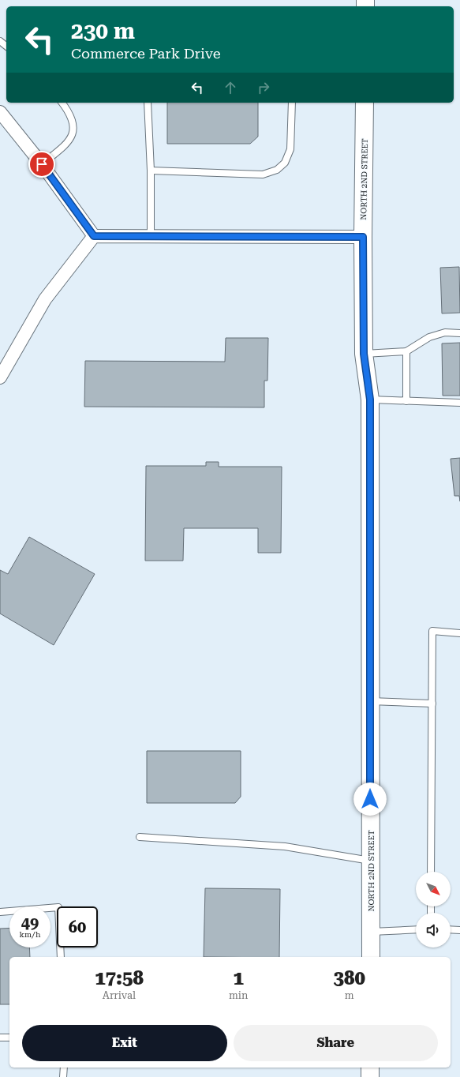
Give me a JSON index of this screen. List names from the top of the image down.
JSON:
{
  "streets": {
    "main road": ["NORTH 2ND STREET"]
  },
  "north": "bottom right",
  "page": {
    "turn": ["230 m", "Commerce Park Drive"],
    "speed": "49 km/h",
    "limit": "60",
    "eta": [
      "17:58",
      "Arrival",
      "1",
      "min",
      "380",
      "m"
    ],
    "buttons": ["Exit", "Share"]
  }
}
